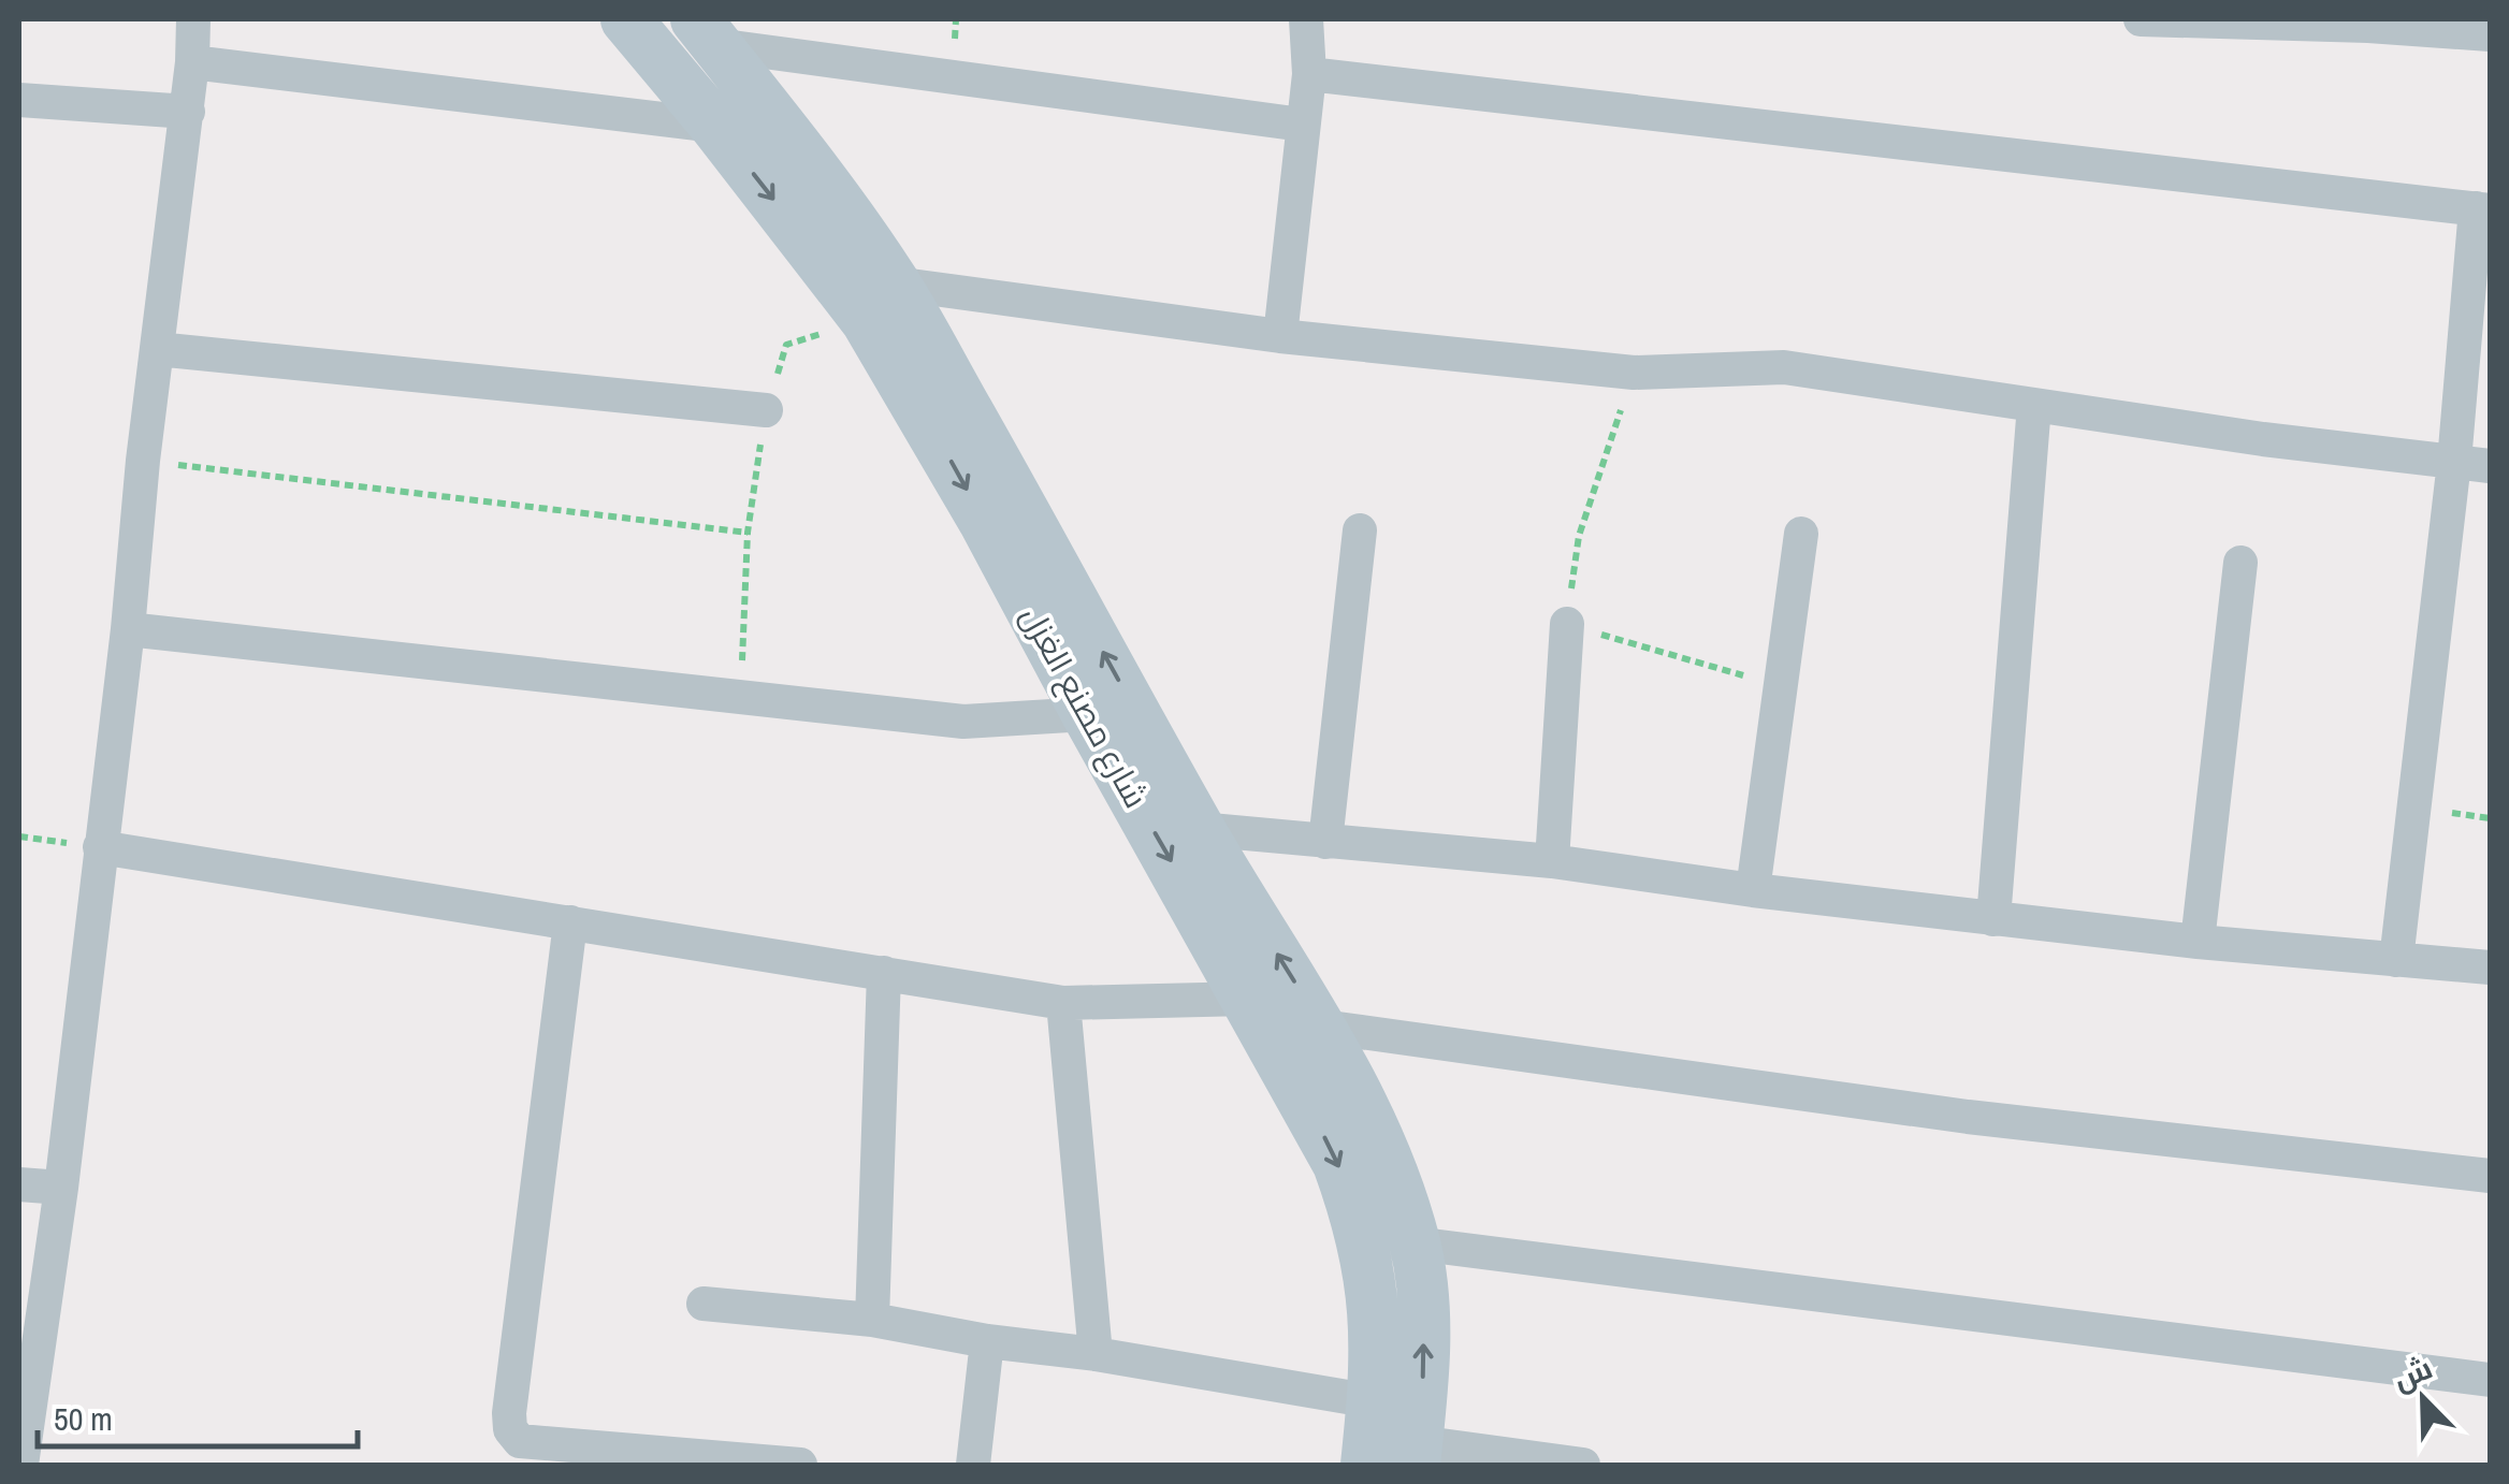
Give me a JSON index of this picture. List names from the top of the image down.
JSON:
{
  "streets": {
    "street": ["شارع مصنع الغزل"]
  },
  "scale_bar": "50 m",
  "north": "top left"
}
